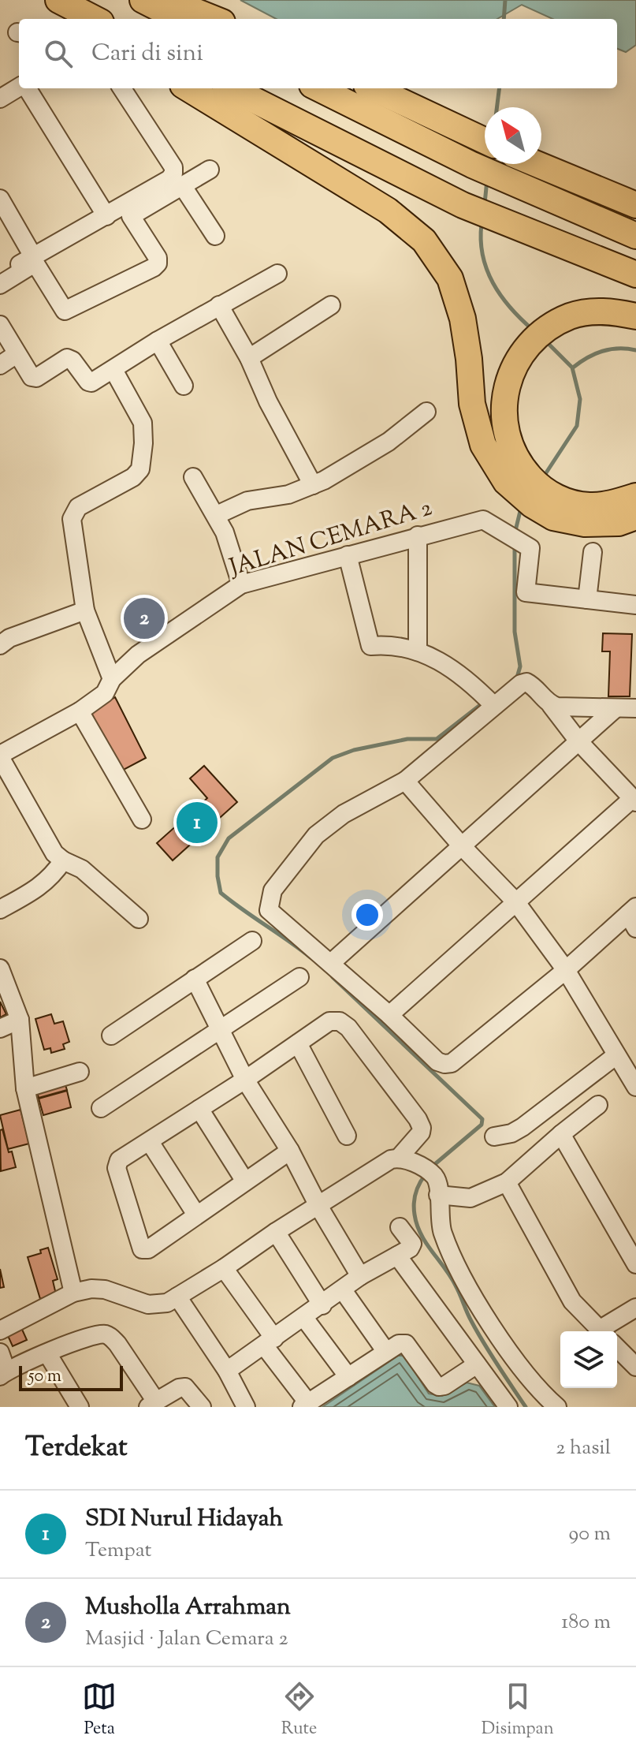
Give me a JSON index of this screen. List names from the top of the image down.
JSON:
{
  "streets": {
    "street": ["JALAN CEMARA 2"]
  },
  "scale_bar": "50 m",
  "north": "top left",
  "page": {
    "search": "Cari di sini",
    "pins": ["2", "1"],
    "scale": "50 m",
    "heading": ["Terdekat", "2 hasil"],
    "list": [
      {
        "mark": "1",
        "name": "SDI Nurul Hidayah",
        "note": "Tempat",
        "value": "90 m"
      },
      {
        "mark": "2",
        "name": "Musholla Arrahman",
        "note": "Masjid · Jalan Cemara 2",
        "value": "180 m"
      }
    ],
    "nav": ["Peta", "Rute", "Disimpan"]
  }
}
